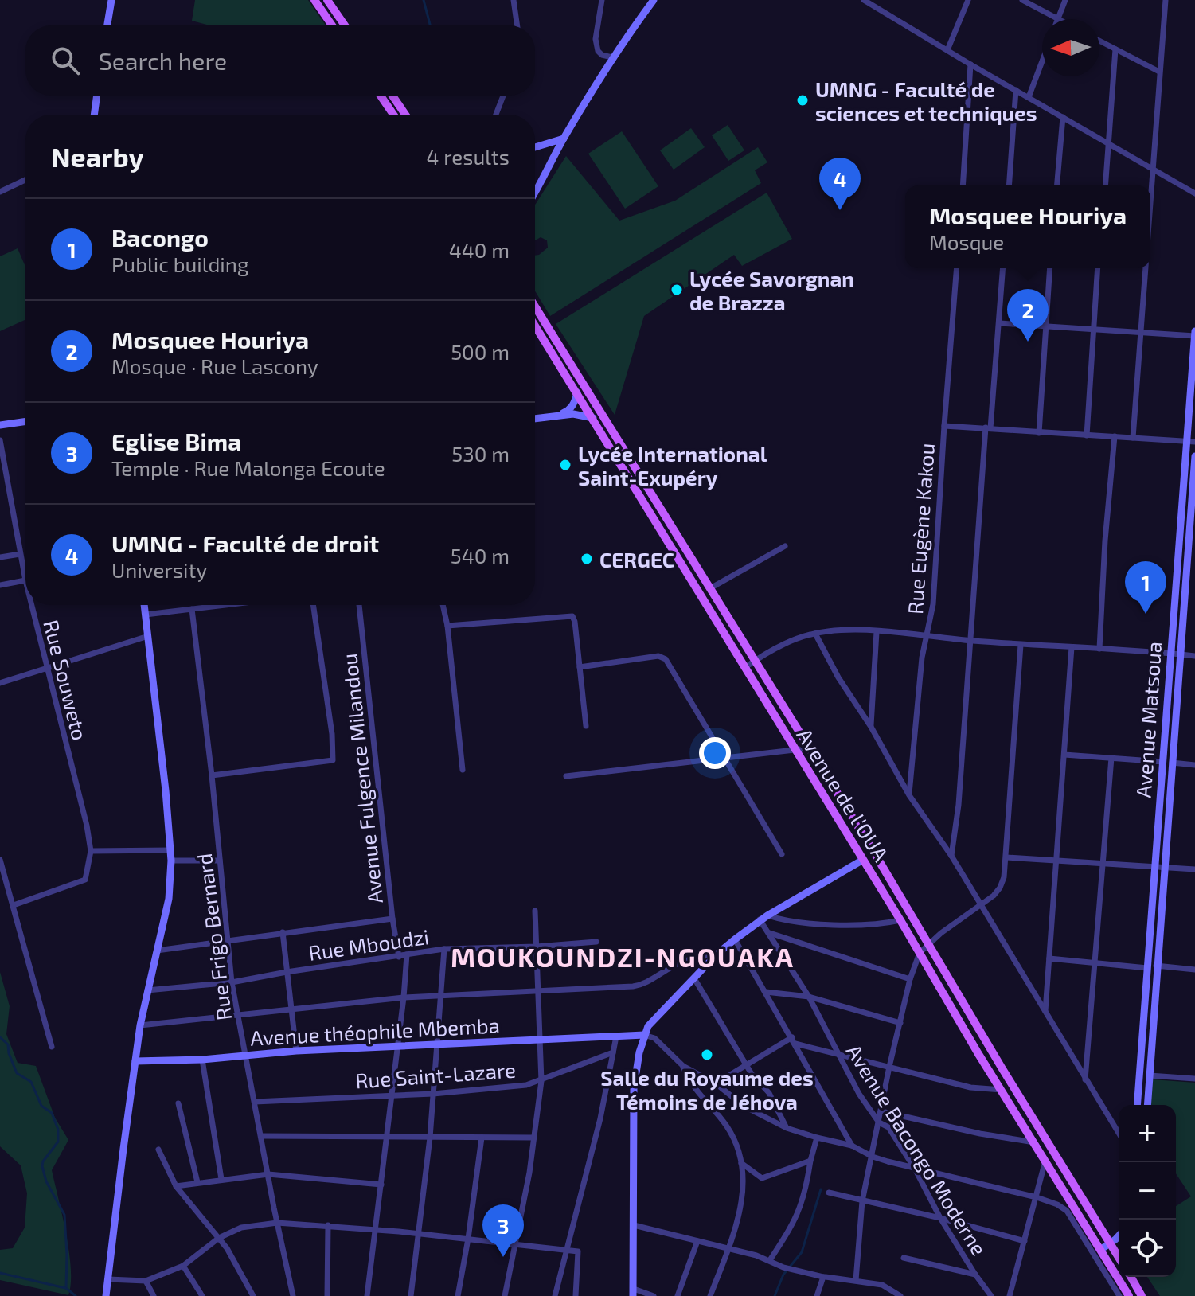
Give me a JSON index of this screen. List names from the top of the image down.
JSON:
{
  "streets": {
    "main road": ["Avenue de l'OUA"],
    "street": [
      "Rue Eugène Kakou",
      "Rue Souweto",
      "Avenue Matsoua",
      "Avenue Fulgence Milandou",
      "Rue Frigo Bernard",
      "Rue Mboudzi",
      "Avenue théophile Mbemba",
      "Rue Saint-Lazare",
      "Avenue Bacongo Moderne"
    ]
  },
  "crossings": [
    ["Avenue Fulgence Milandou", "Rue Mboudzi"],
    ["Rue Frigo Bernard", "Rue Mboudzi"],
    ["Rue Frigo Bernard", "Avenue théophile Mbemba"],
    ["Rue Frigo Bernard", "Rue Saint-Lazare"]
  ],
  "districts": ["MOUKOUNDZI-NGOUAKA"],
  "places": [
    "UMNG - Faculté de sciences et techniques",
    "Lycée Savorgnan de Brazza",
    "Lycée International Saint-Exupéry",
    "CERGEC",
    "Salle du Royaume des Témoins de Jéhova"
  ],
  "north": "left",
  "page": {
    "search": "Search here",
    "heading": ["Nearby", "4 results"],
    "pins": [
      "4",
      "2",
      "1",
      "3"
    ],
    "popup": ["Mosquee Houriya", "Mosque"],
    "list": [
      {
        "mark": "1",
        "name": "Bacongo",
        "note": "Public building",
        "value": "440 m"
      },
      {
        "mark": "2",
        "name": "Mosquee Houriya",
        "note": "Mosque · Rue Lascony",
        "value": "500 m"
      },
      {
        "mark": "3",
        "name": "Eglise Bima",
        "note": "Temple · Rue Malonga Ecoute",
        "value": "530 m"
      },
      {
        "mark": "4",
        "name": "UMNG - Faculté de droit",
        "note": "University",
        "value": "540 m"
      }
    ],
    "map_buttons": ["+", "−"]
  }
}
